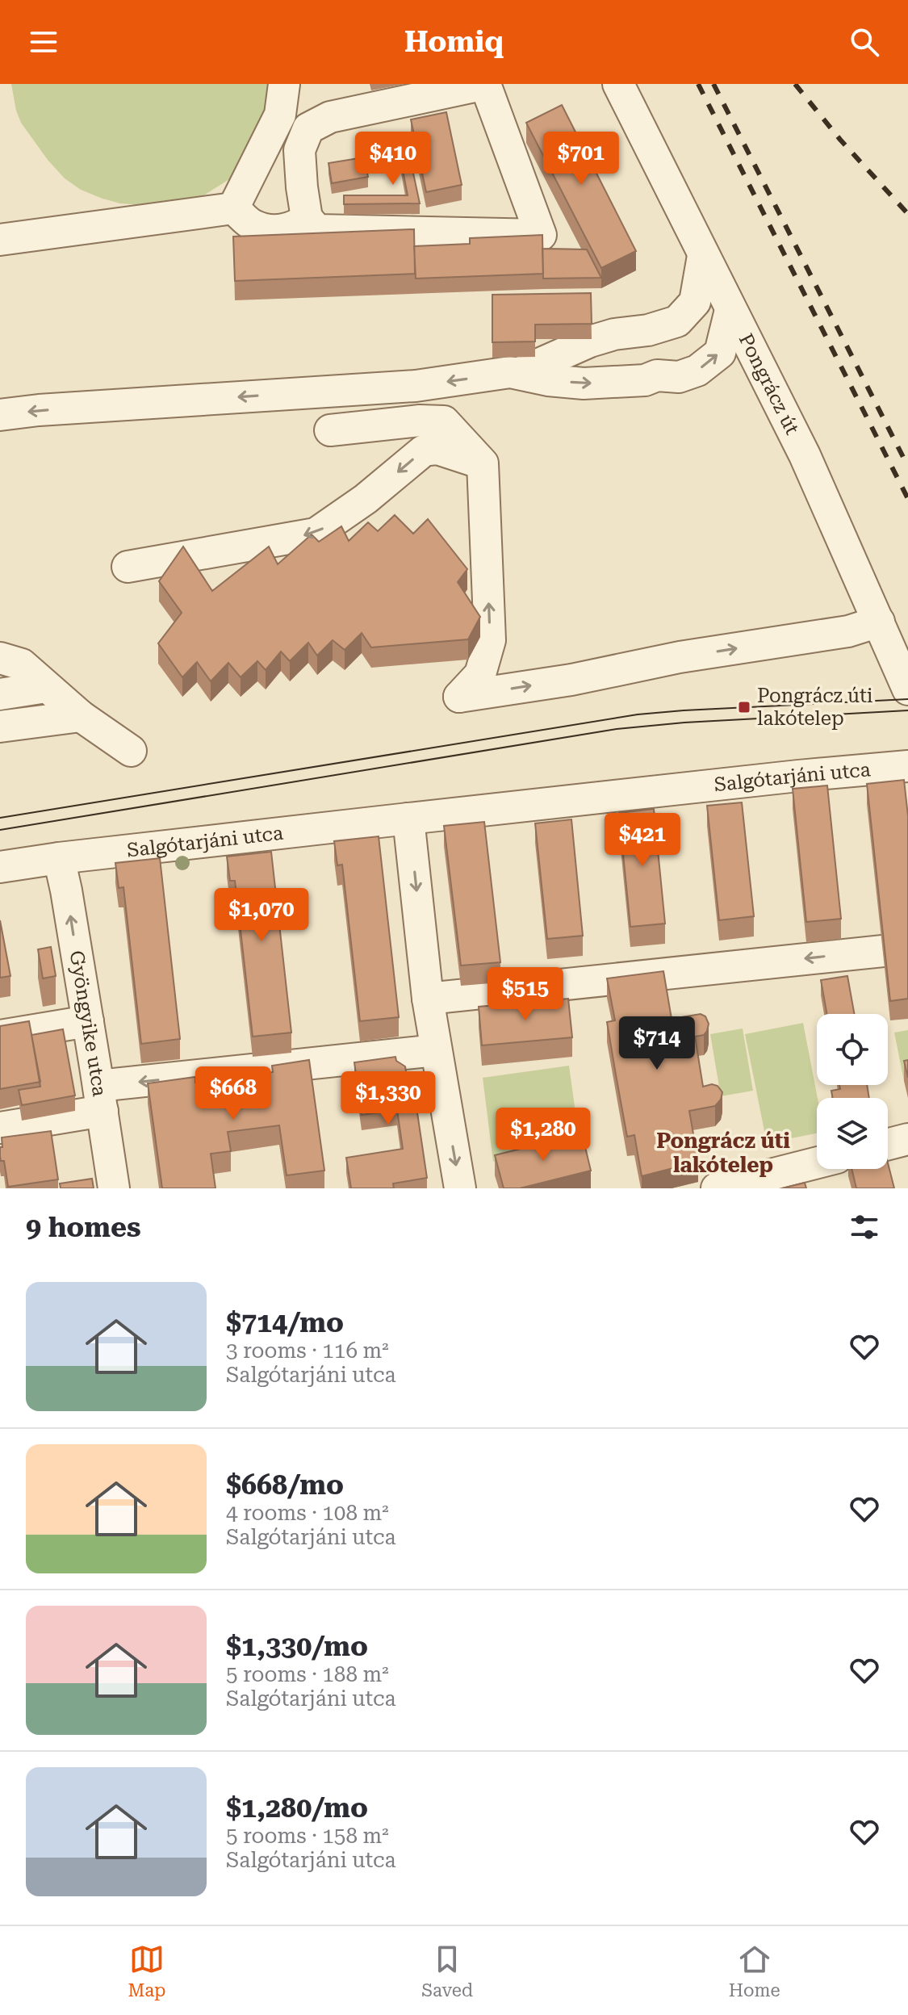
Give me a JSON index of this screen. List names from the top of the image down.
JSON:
{
  "streets": {
    "street": ["Pongrácz út", "Salgótarjáni utca", "Gyöngyike utca"]
  },
  "crossings": [
    ["Salgótarjáni utca", "Gyöngyike utca"]
  ],
  "one_way": ["Gyöngyike utca"],
  "districts": ["Pongrácz úti lakótelep"],
  "places": {
    "transit": ["Pongrácz úti lakótelep"]
  },
  "page": {
    "header": "Homiq",
    "price": [
      "$410",
      "$701",
      "$421",
      "$1,070",
      "$515",
      "$714",
      "$668",
      "$1,330",
      "$1,280"
    ],
    "heading": "9 homes",
    "list": [
      {
        "name": "$714/mo",
        "note": "3 rooms · 116 m² · Salgótarjáni utca"
      },
      {
        "name": "$668/mo",
        "note": "4 rooms · 108 m² · Salgótarjáni utca"
      },
      {
        "name": "$1,330/mo",
        "note": "5 rooms · 188 m² · Salgótarjáni utca"
      },
      {
        "name": "$1,280/mo",
        "note": "5 rooms · 158 m² · Salgótarjáni utca"
      }
    ],
    "tabs": ["Map", "Saved", "Home"]
  }
}
